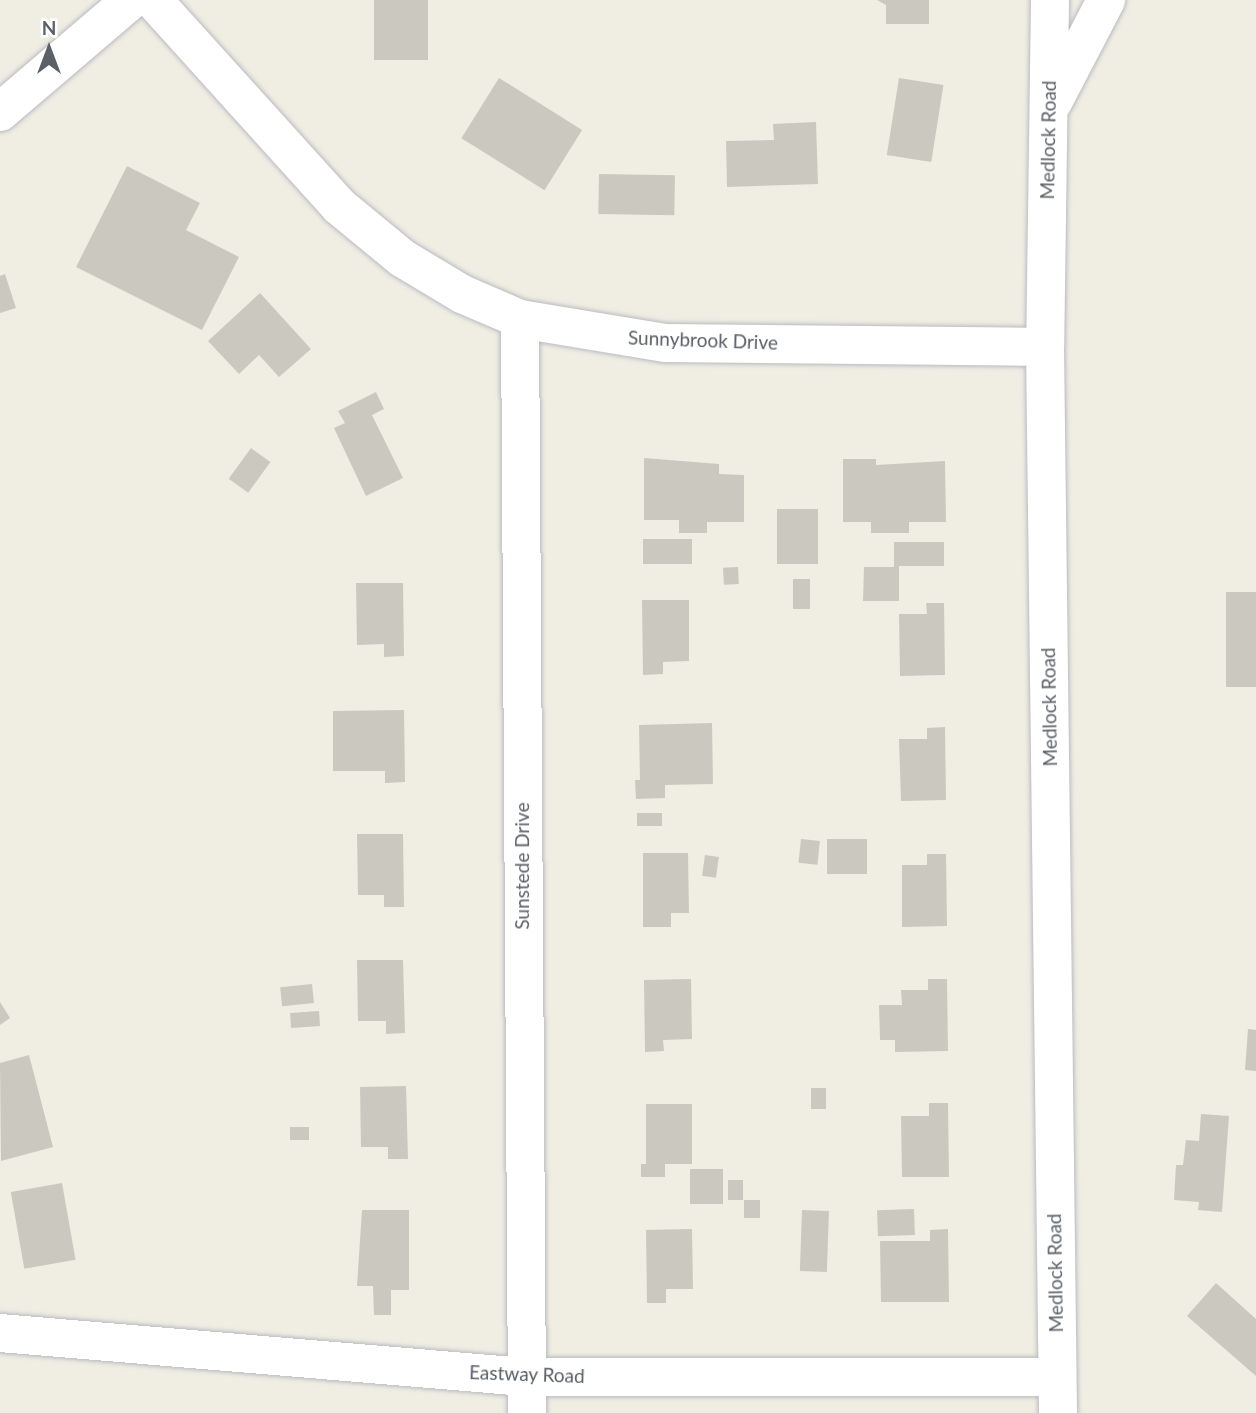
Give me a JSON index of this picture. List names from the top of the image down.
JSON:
{
  "streets": {
    "street": [
      "Medlock Road",
      "Sunnybrook Drive",
      "Sunstede Drive",
      "Eastway Road"
    ]
  },
  "crossings": [
    ["Medlock Road", "Sunnybrook Drive"],
    ["Medlock Road", "Eastway Road"],
    ["Sunnybrook Drive", "Sunstede Drive"],
    ["Sunstede Drive", "Eastway Road"]
  ],
  "north": "top"
}
